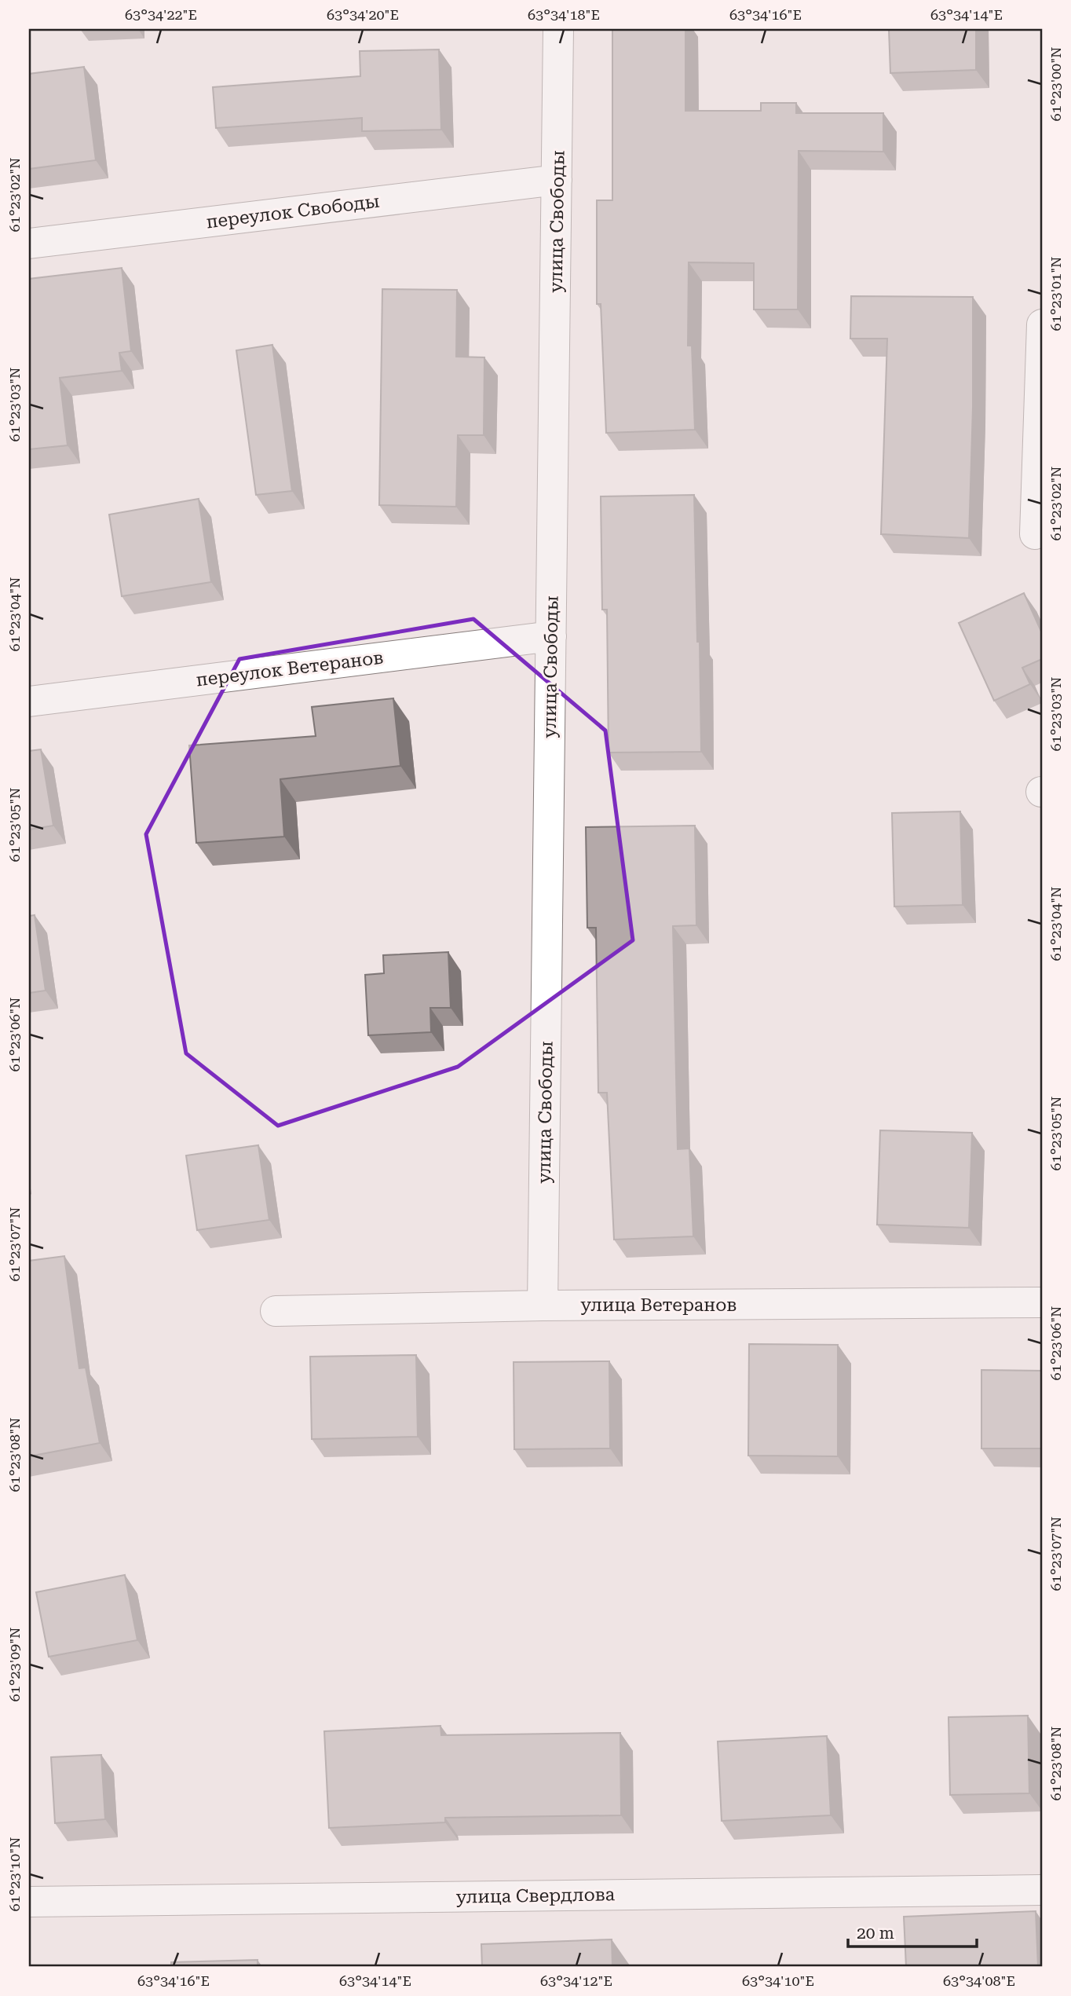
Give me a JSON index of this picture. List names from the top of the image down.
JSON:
{
  "streets": {
    "street": [
      "переулок Свободы",
      "улица Свободы",
      "переулок Ветеранов",
      "улица Ветеранов",
      "улица Свердлова"
    ]
  },
  "crossings": [
    ["переулок Свободы", "улица Свободы"],
    ["улица Свободы", "переулок Ветеранов"],
    ["улица Свободы", "улица Ветеранов"]
  ],
  "scale_bar": "20 m",
  "coordinates": [
    "63°34'22\"E",
    "63°34'20\"E",
    "63°34'18\"E",
    "63°34'16\"E",
    "63°34'14\"E",
    "61°23'00\"N",
    "61°23'02\"N",
    "61°23'01\"N",
    "61°23'03\"N",
    "61°23'04\"N",
    "61°23'05\"N",
    "61°23'06\"N",
    "61°23'07\"N",
    "61°23'08\"N",
    "61°23'09\"N",
    "61°23'10\"N",
    "63°34'12\"E",
    "63°34'10\"E",
    "63°34'08\"E"
  ]
}
